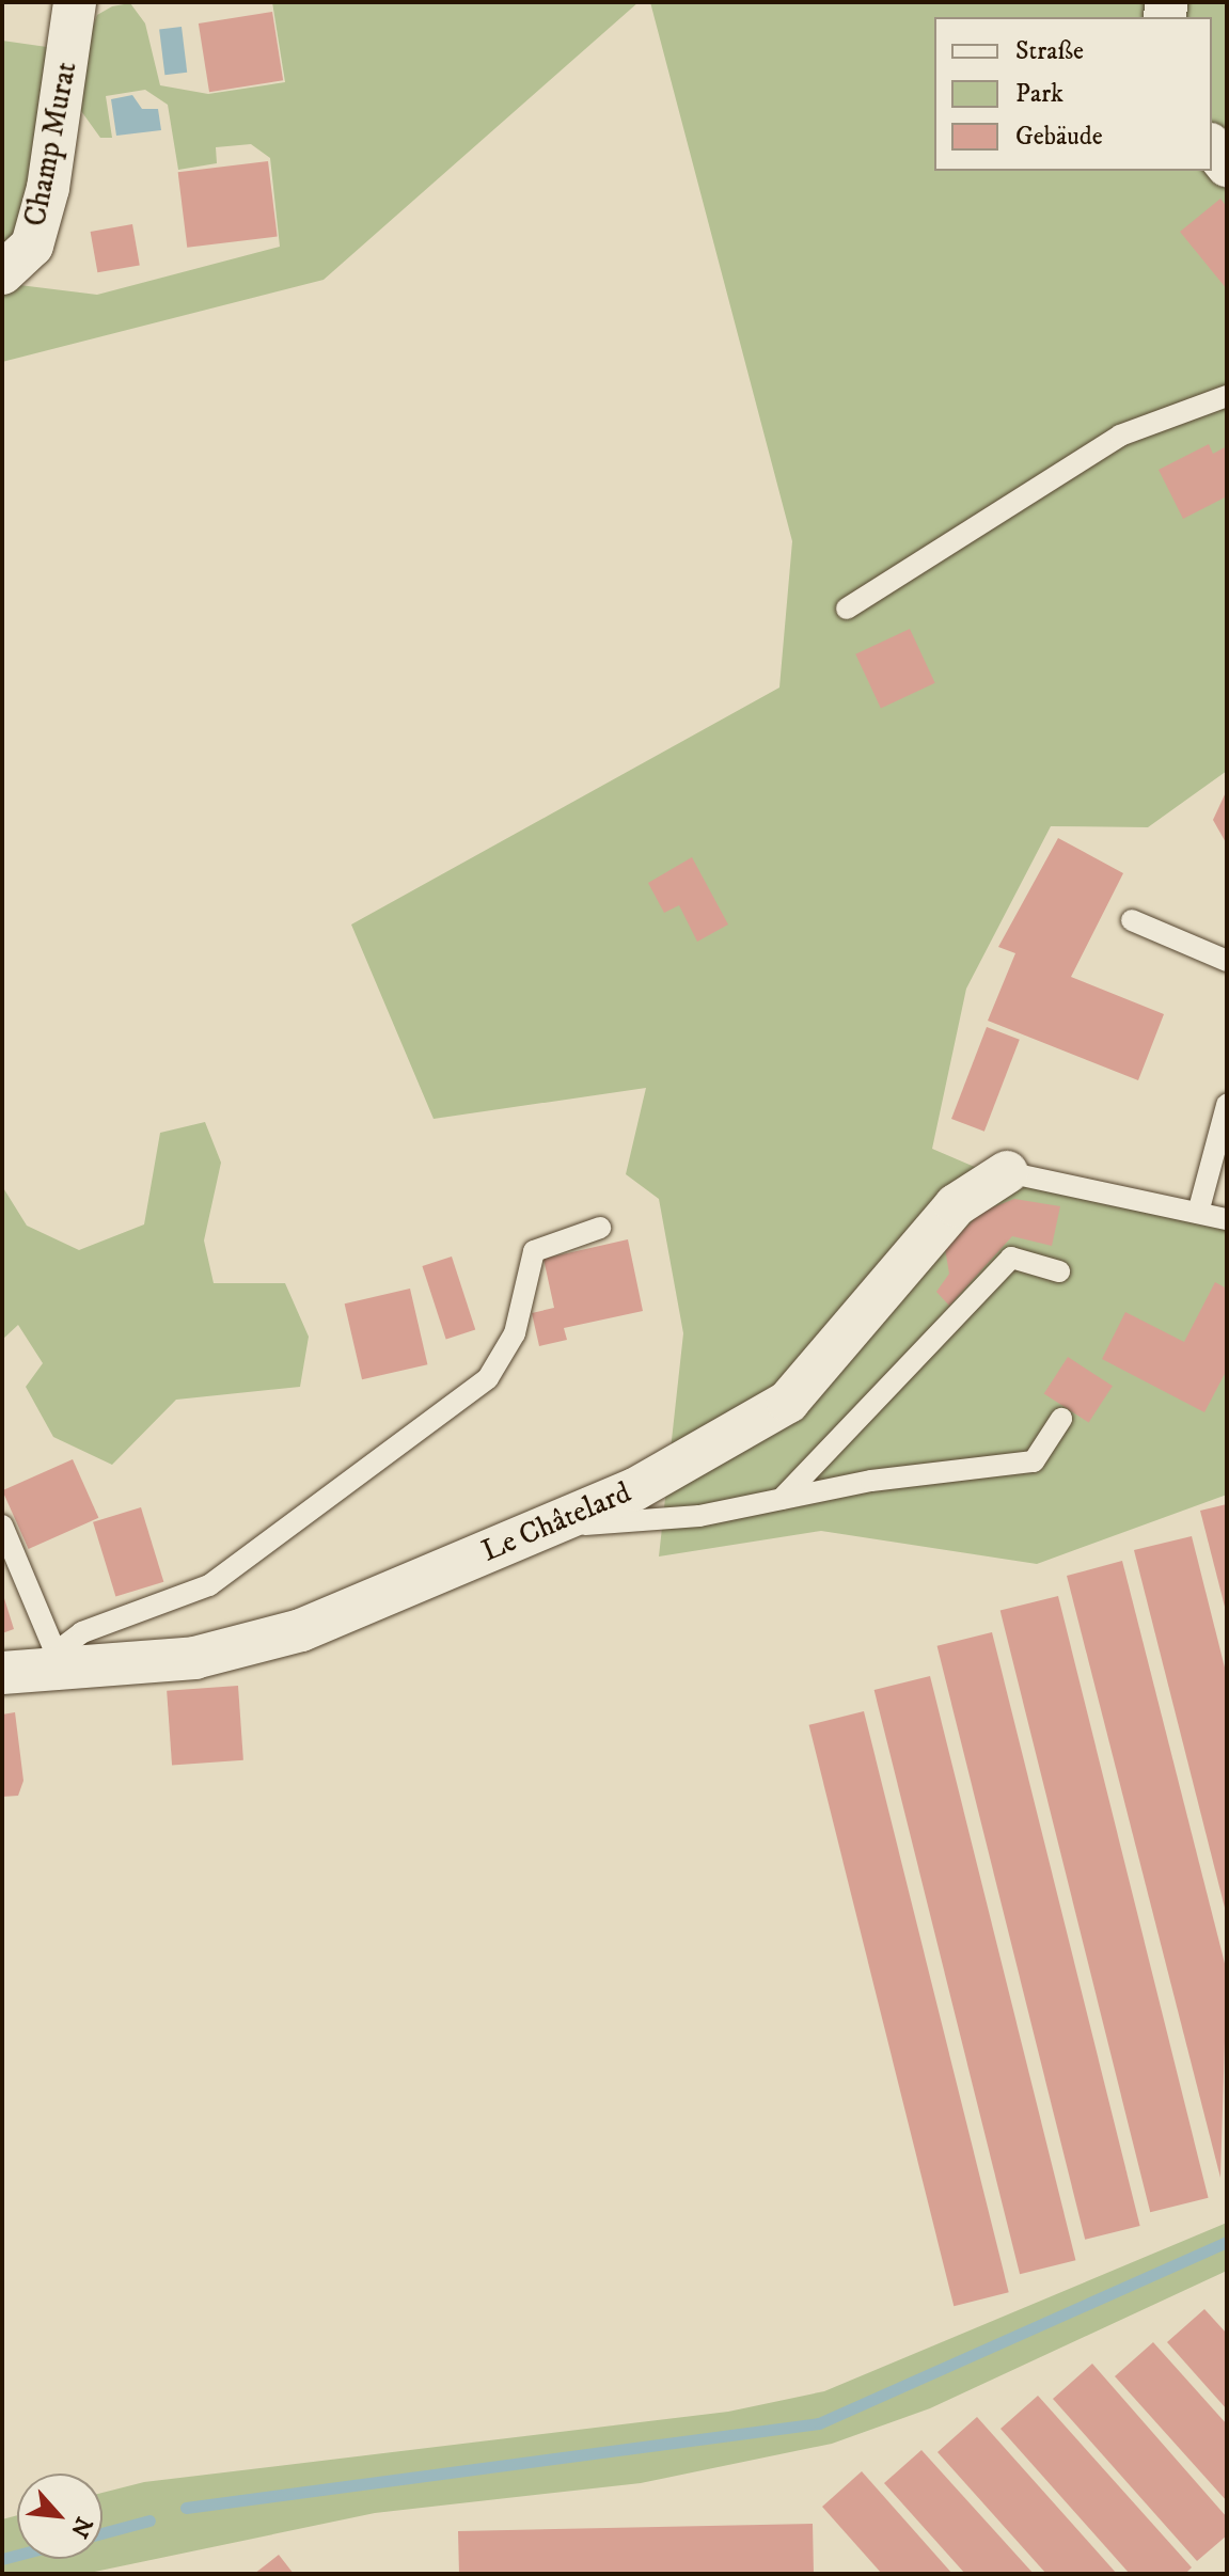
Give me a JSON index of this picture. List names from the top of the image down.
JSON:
{
  "streets": {
    "street": ["Champ Murat", "Le Châtelard"]
  },
  "legend": ["Straße", "Park", "Gebäude"],
  "north": "bottom right"
}
